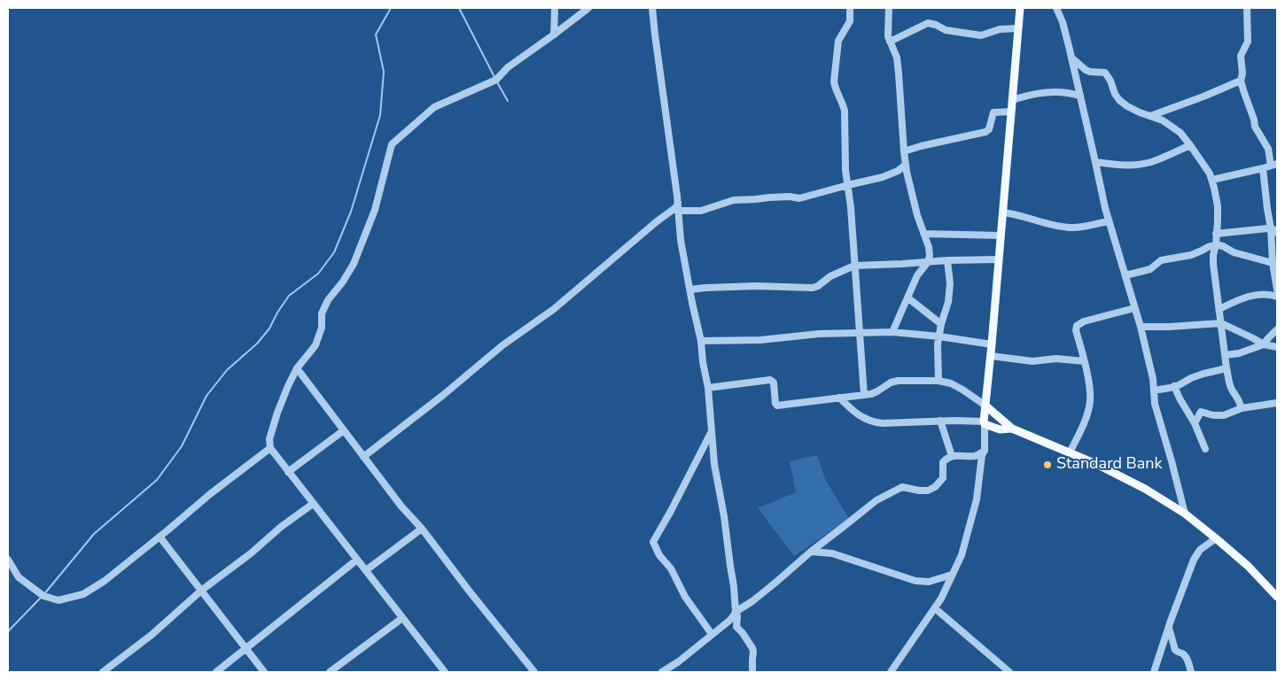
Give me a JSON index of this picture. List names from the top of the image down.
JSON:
{
  "places": ["Standard Bank"]
}
